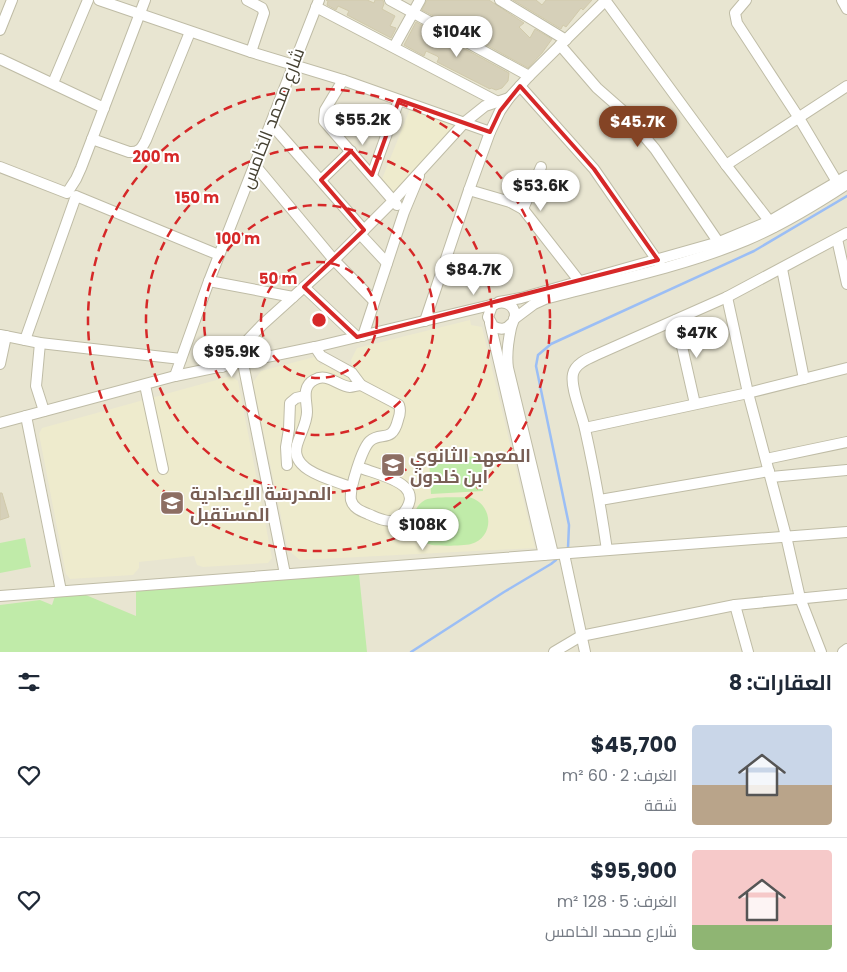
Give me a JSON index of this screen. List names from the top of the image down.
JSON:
{
  "streets": {
    "street": ["شارع محمد الخامس"]
  },
  "places": {
    "school or university": ["المعهد الثانوي ابن خلدون", "المدرسة الإعدادية المستقبل"]
  },
  "page": {
    "price": [
      "$104K",
      "$55.2K",
      "$45.7K",
      "$53.6K",
      "$84.7K",
      "$47K",
      "$95.9K",
      "$108K"
    ],
    "heading": "العقارات: 8",
    "list": [
      {
        "name": "$45,700",
        "note": "الغرف: 2 · 60 m² · شقة"
      },
      {
        "name": "$95,900",
        "note": "الغرف: 5 · 128 m² · شارع محمد الخامس"
      }
    ]
  },
  "rings": [
    "200 m",
    "150 m",
    "100 m",
    "50 m"
  ]
}
